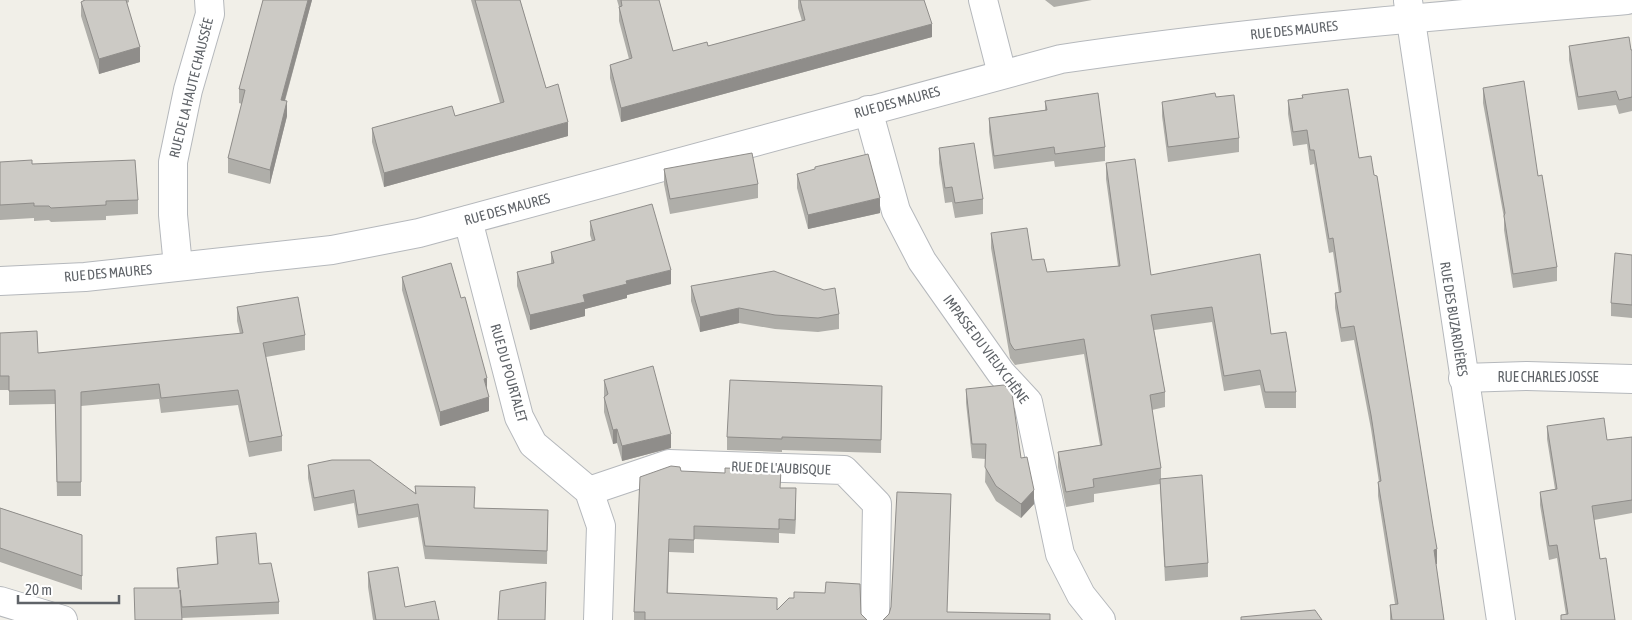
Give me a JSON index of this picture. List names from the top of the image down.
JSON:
{
  "streets": {
    "street": [
      "RUE DES MAURES",
      "RUE DE LA HAUTE CHAUSSÉE",
      "RUE DES BUZARDIÈRES",
      "IMPASSE DU VIEUX CHÊNE",
      "RUE DU POURTALET",
      "RUE CHARLES JOSSE",
      "RUE DE L'AUBISQUE"
    ]
  },
  "crossings": [
    ["RUE DES MAURES", "RUE DE LA HAUTE CHAUSSÉE"],
    ["RUE DES MAURES", "RUE DES BUZARDIÈRES"],
    ["RUE DES MAURES", "IMPASSE DU VIEUX CHÊNE"],
    ["RUE DES MAURES", "RUE DU POURTALET"],
    ["RUE DES BUZARDIÈRES", "RUE CHARLES JOSSE"],
    ["RUE DU POURTALET", "RUE DE L'AUBISQUE"]
  ],
  "scale_bar": "20 m"
}
